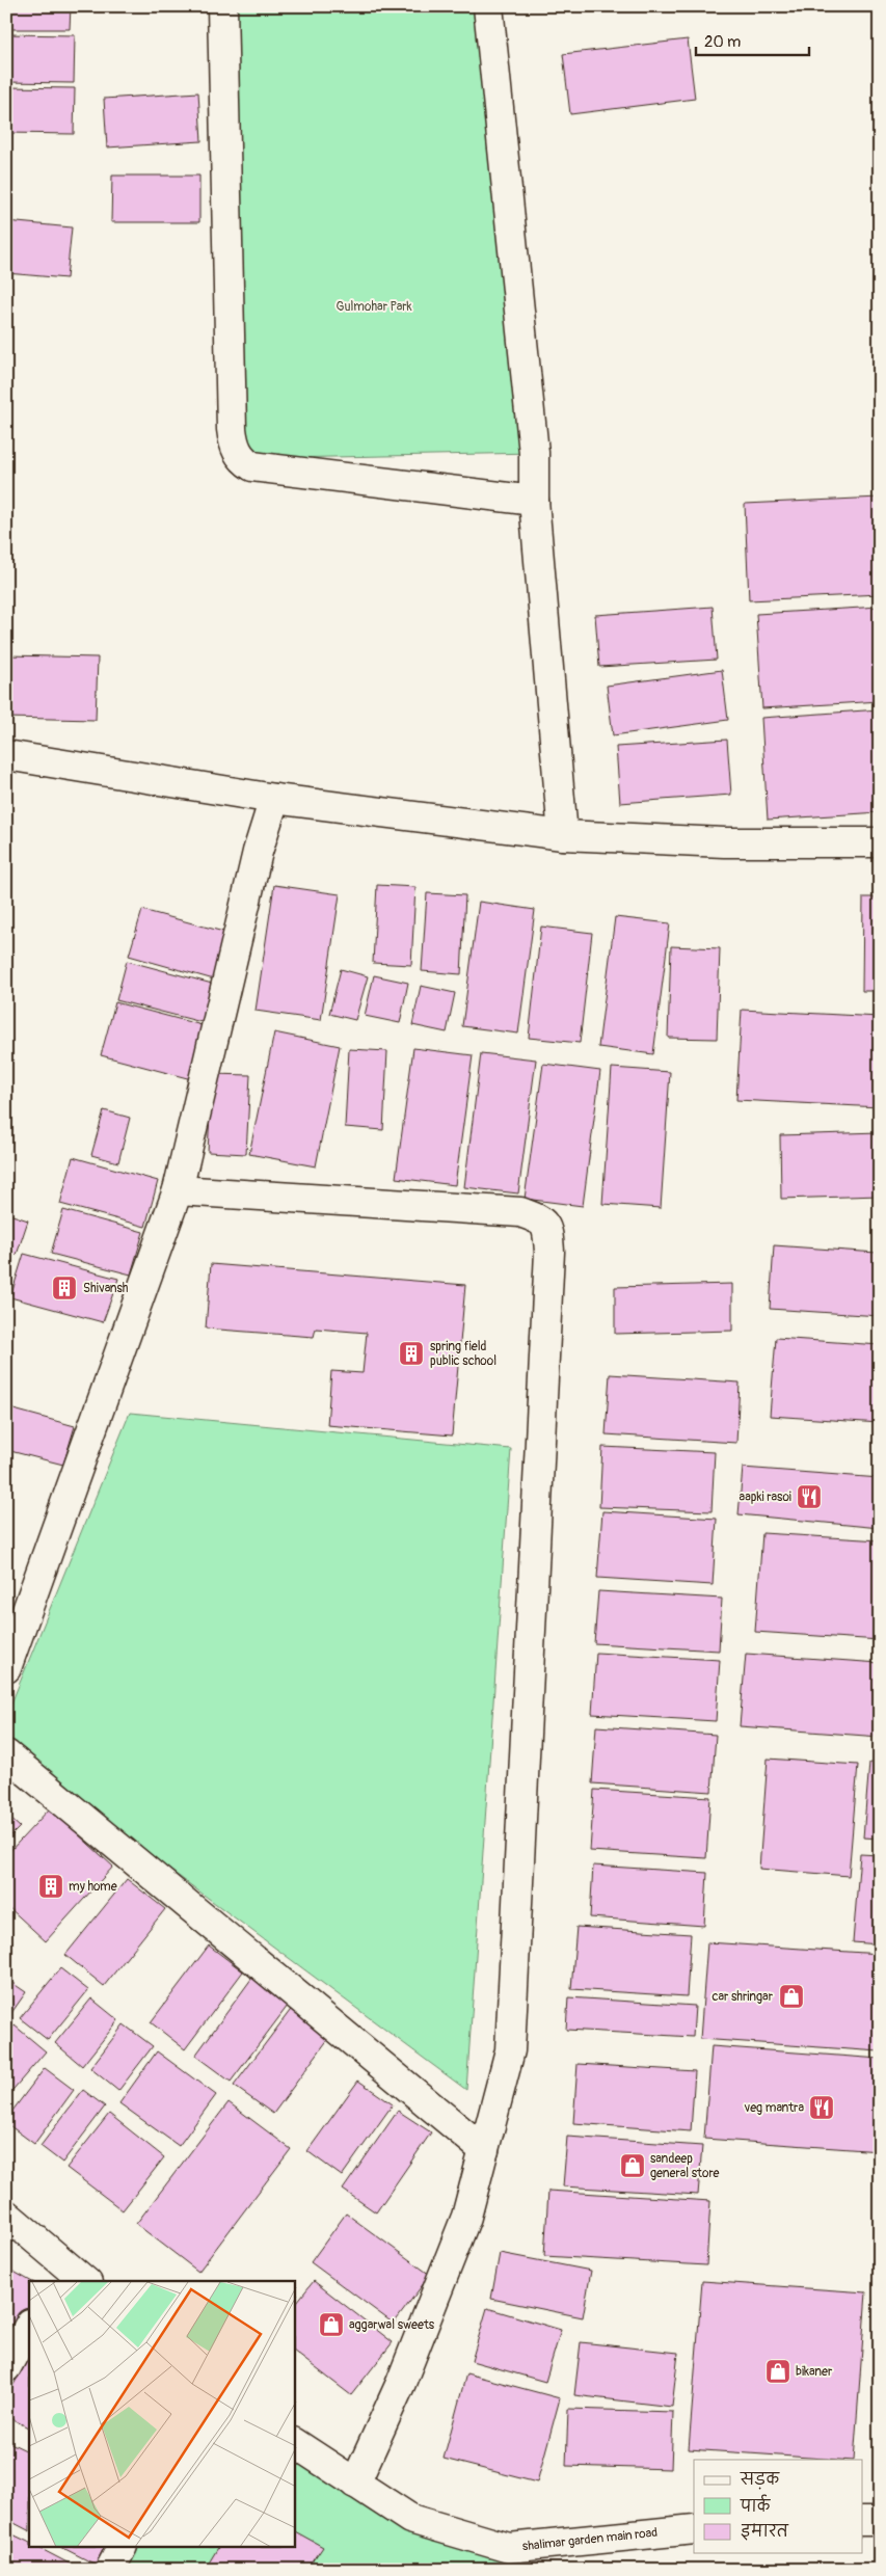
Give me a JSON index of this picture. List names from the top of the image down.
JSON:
{
  "streets": {
    "street": ["shalimar garden main road"]
  },
  "parks": ["Gulmohar Park"],
  "places": {
    "building": ["Shivansh", "spring field public school", "my home"],
    "restaurant": ["aapki rasoi", "veg mantra"],
    "shop": [
      "car shringar",
      "sandeep general store",
      "aggarwal sweets",
      "bikaner"
    ]
  },
  "legend": ["सड़क", "पार्क", "इमारत"],
  "scale_bar": "20 m"
}
